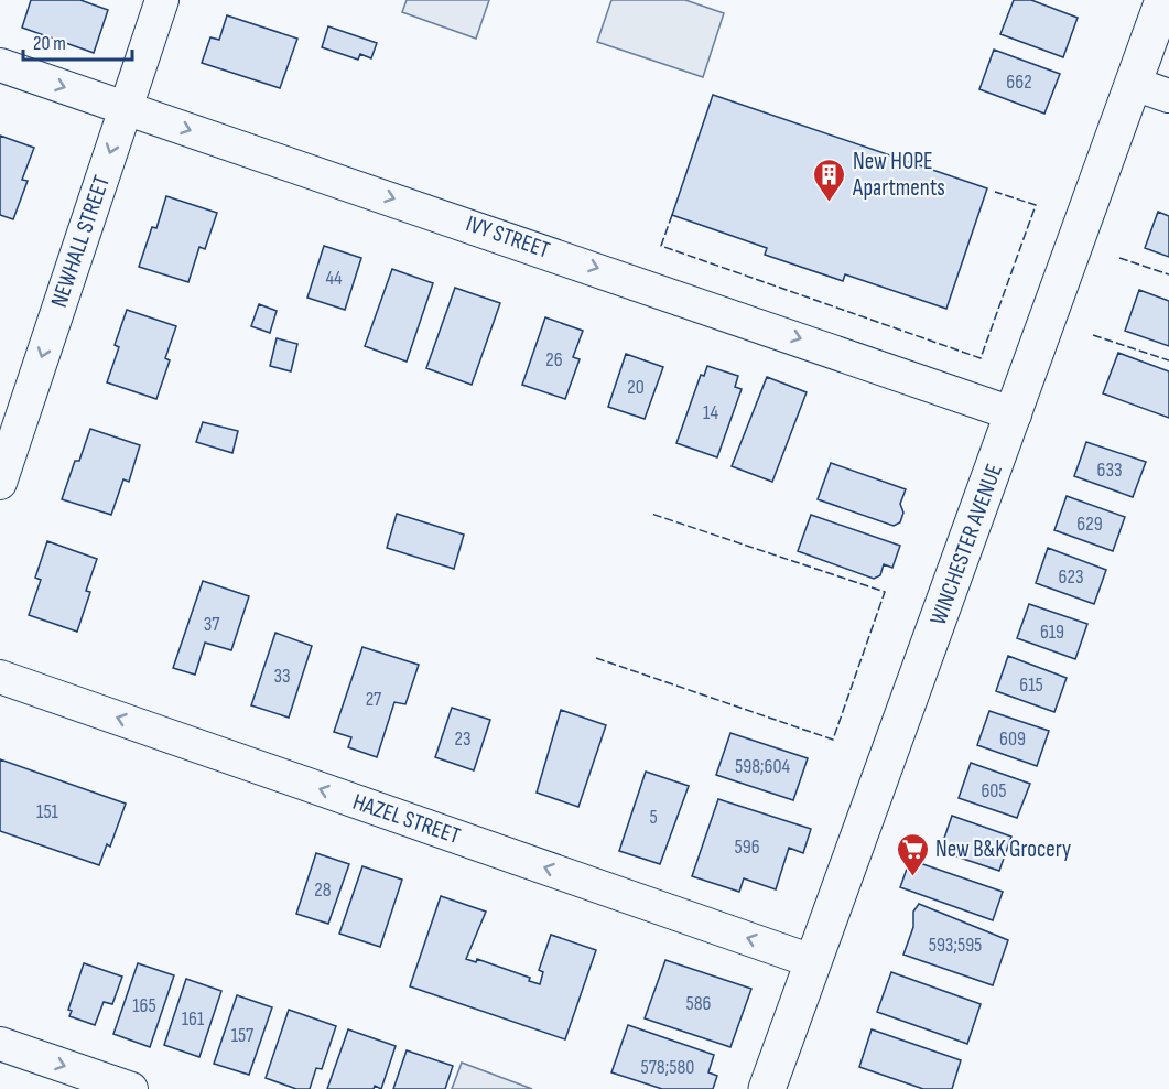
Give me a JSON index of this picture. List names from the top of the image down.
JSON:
{
  "streets": {
    "street": [
      "IVY STREET",
      "NEWHALL STREET",
      "WINCHESTER AVENUE",
      "HAZEL STREET"
    ]
  },
  "crossings": [
    ["IVY STREET", "NEWHALL STREET"],
    ["IVY STREET", "WINCHESTER AVENUE"],
    ["WINCHESTER AVENUE", "HAZEL STREET"]
  ],
  "one_way": ["IVY STREET", "NEWHALL STREET", "HAZEL STREET"],
  "places": {
    "building": ["New HOPE Apartments"],
    "supermarket": ["New B&K Grocery"]
  },
  "house_numbers": [
    "662",
    "44",
    "26",
    "20",
    "14",
    "633",
    "629",
    "623",
    "37",
    "619",
    "33",
    "615",
    "27",
    "23",
    "609",
    "598;604",
    "605",
    "151",
    "5",
    "596",
    "28",
    "593;595",
    "586",
    "165",
    "161",
    "157",
    "578;580"
  ],
  "scale_bar": "20 m"
}
